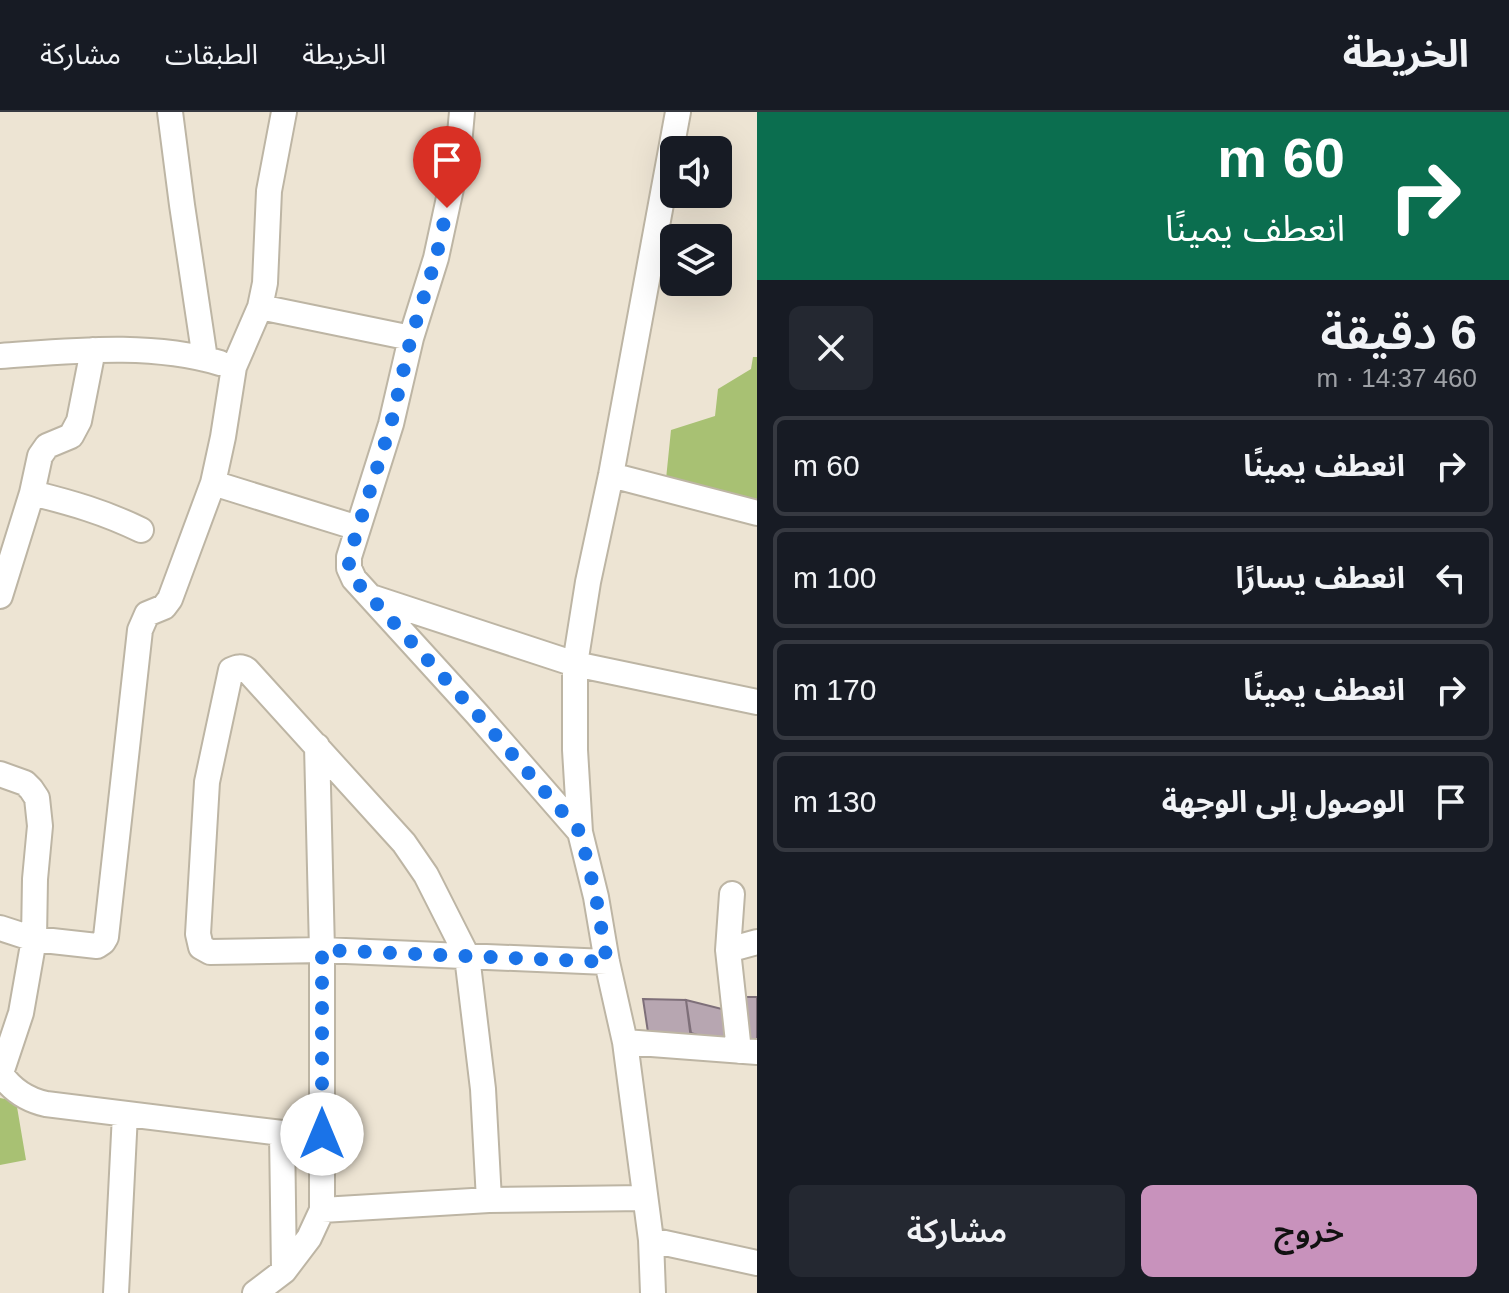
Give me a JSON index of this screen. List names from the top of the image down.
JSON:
{
  "page": {
    "header": "الخريطة",
    "nav": ["الخريطة", "الطبقات", "مشاركة"],
    "turn": ["60 m", "انعطف يمينًا"],
    "heading": ["6 دقيقة", "460 m · 14:37"],
    "list": [
      {
        "name": "انعطف يمينًا",
        "value": "60 m"
      },
      {
        "name": "انعطف يسارًا",
        "value": "100 m"
      },
      {
        "name": "انعطف يمينًا",
        "value": "170 m"
      },
      {
        "name": "الوصول إلى الوجهة",
        "value": "130 m"
      }
    ],
    "buttons": ["خروج", "مشاركة"]
  }
}
